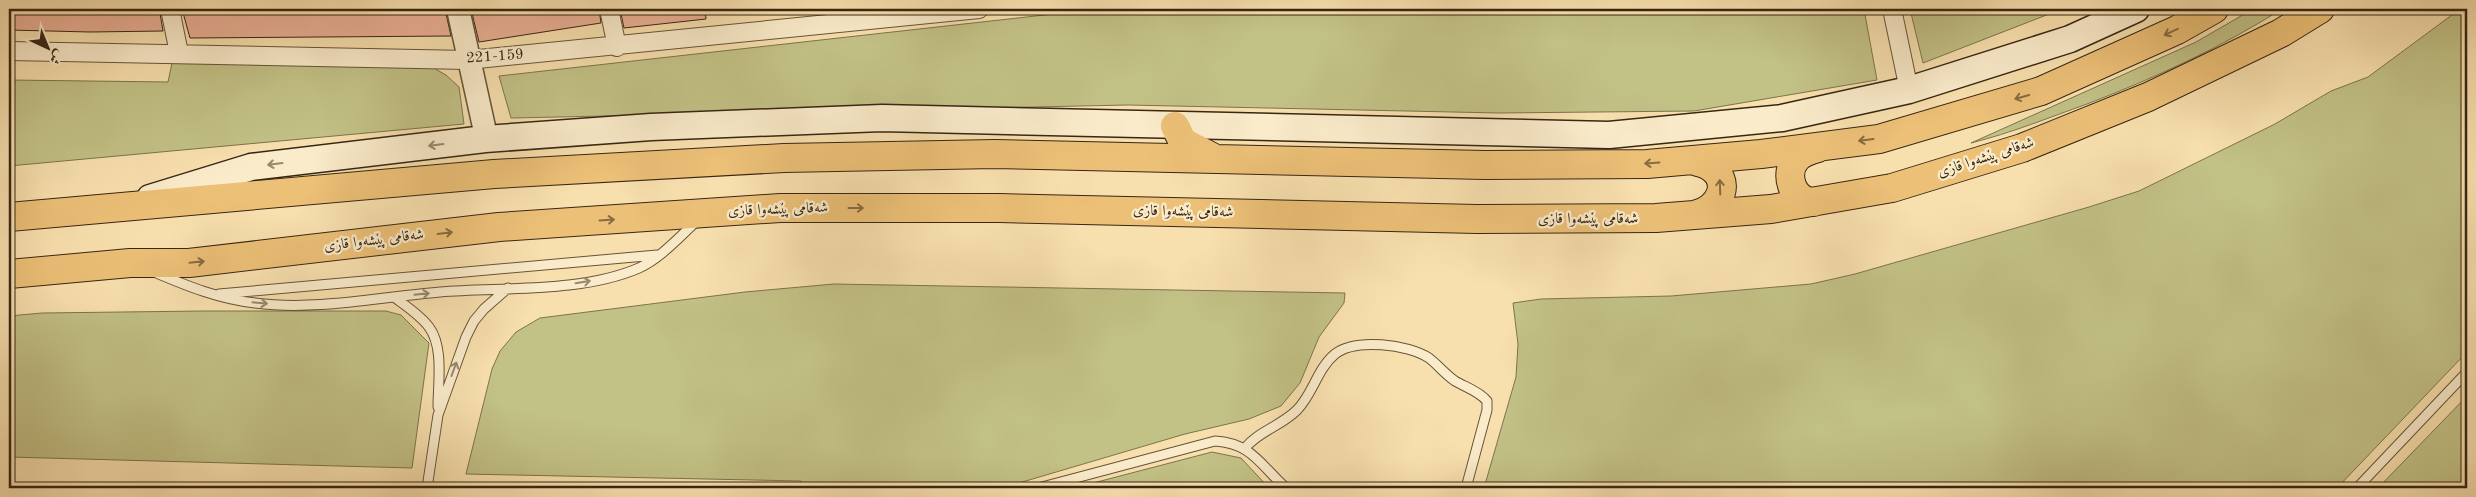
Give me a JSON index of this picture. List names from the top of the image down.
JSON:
{
  "streets": {
    "highway": ["شەقامی پێشەوا قازی"],
    "street": ["221-159"]
  },
  "north": "bottom right"
}
